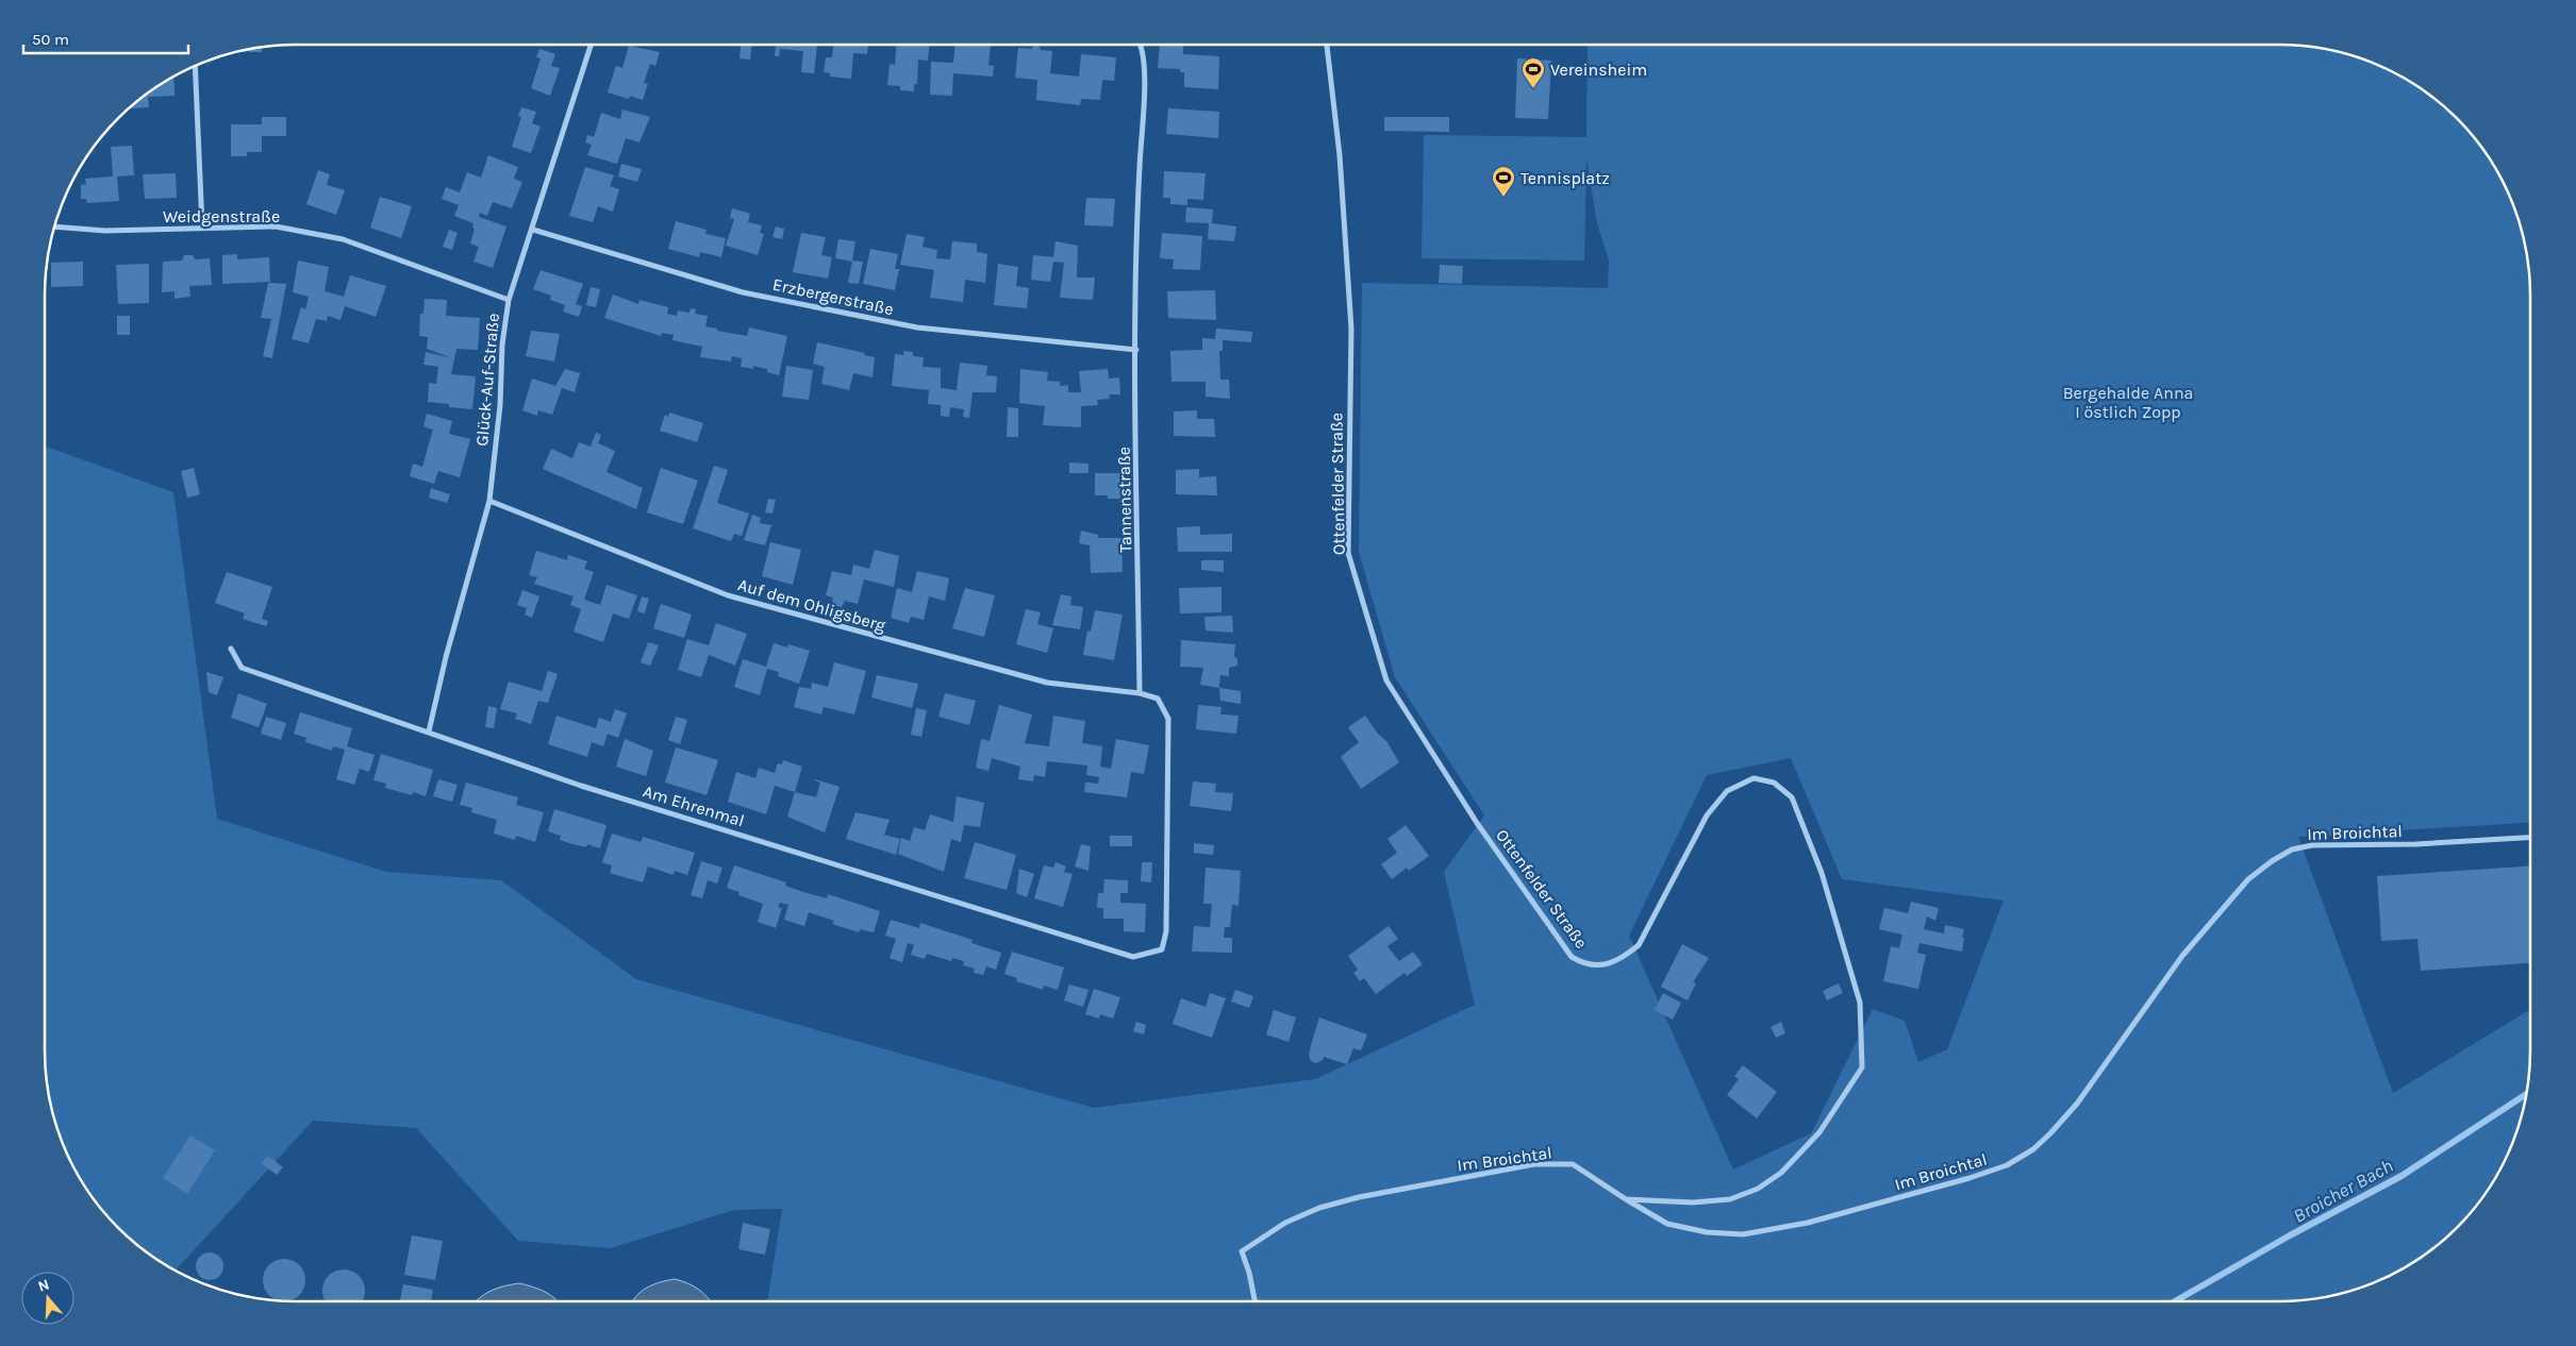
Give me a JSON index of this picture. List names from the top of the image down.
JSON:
{
  "streets": {
    "street": [
      "Weidgenstraße",
      "Erzbergerstraße",
      "Glück-Auf-Straße",
      "Ottenfelder Straße",
      "Tannenstraße",
      "Auf dem Ohligsberg",
      "Am Ehrenmal",
      "Im Broichtal"
    ]
  },
  "crossings": [
    ["Weidgenstraße", "Glück-Auf-Straße"],
    ["Erzbergerstraße", "Glück-Auf-Straße"],
    ["Erzbergerstraße", "Tannenstraße"],
    ["Glück-Auf-Straße", "Auf dem Ohligsberg"],
    ["Glück-Auf-Straße", "Am Ehrenmal"],
    ["Ottenfelder Straße", "Im Broichtal"],
    ["Tannenstraße", "Auf dem Ohligsberg"],
    ["Tannenstraße", "Am Ehrenmal"],
    ["Auf dem Ohligsberg", "Am Ehrenmal"]
  ],
  "water": ["Broicher Bach"],
  "parks": ["Bergehalde Anna I östlich Zopp"],
  "places": {
    "sports": ["Vereinsheim", "Tennisplatz"]
  },
  "scale_bar": "50 m",
  "north": "top"
}
